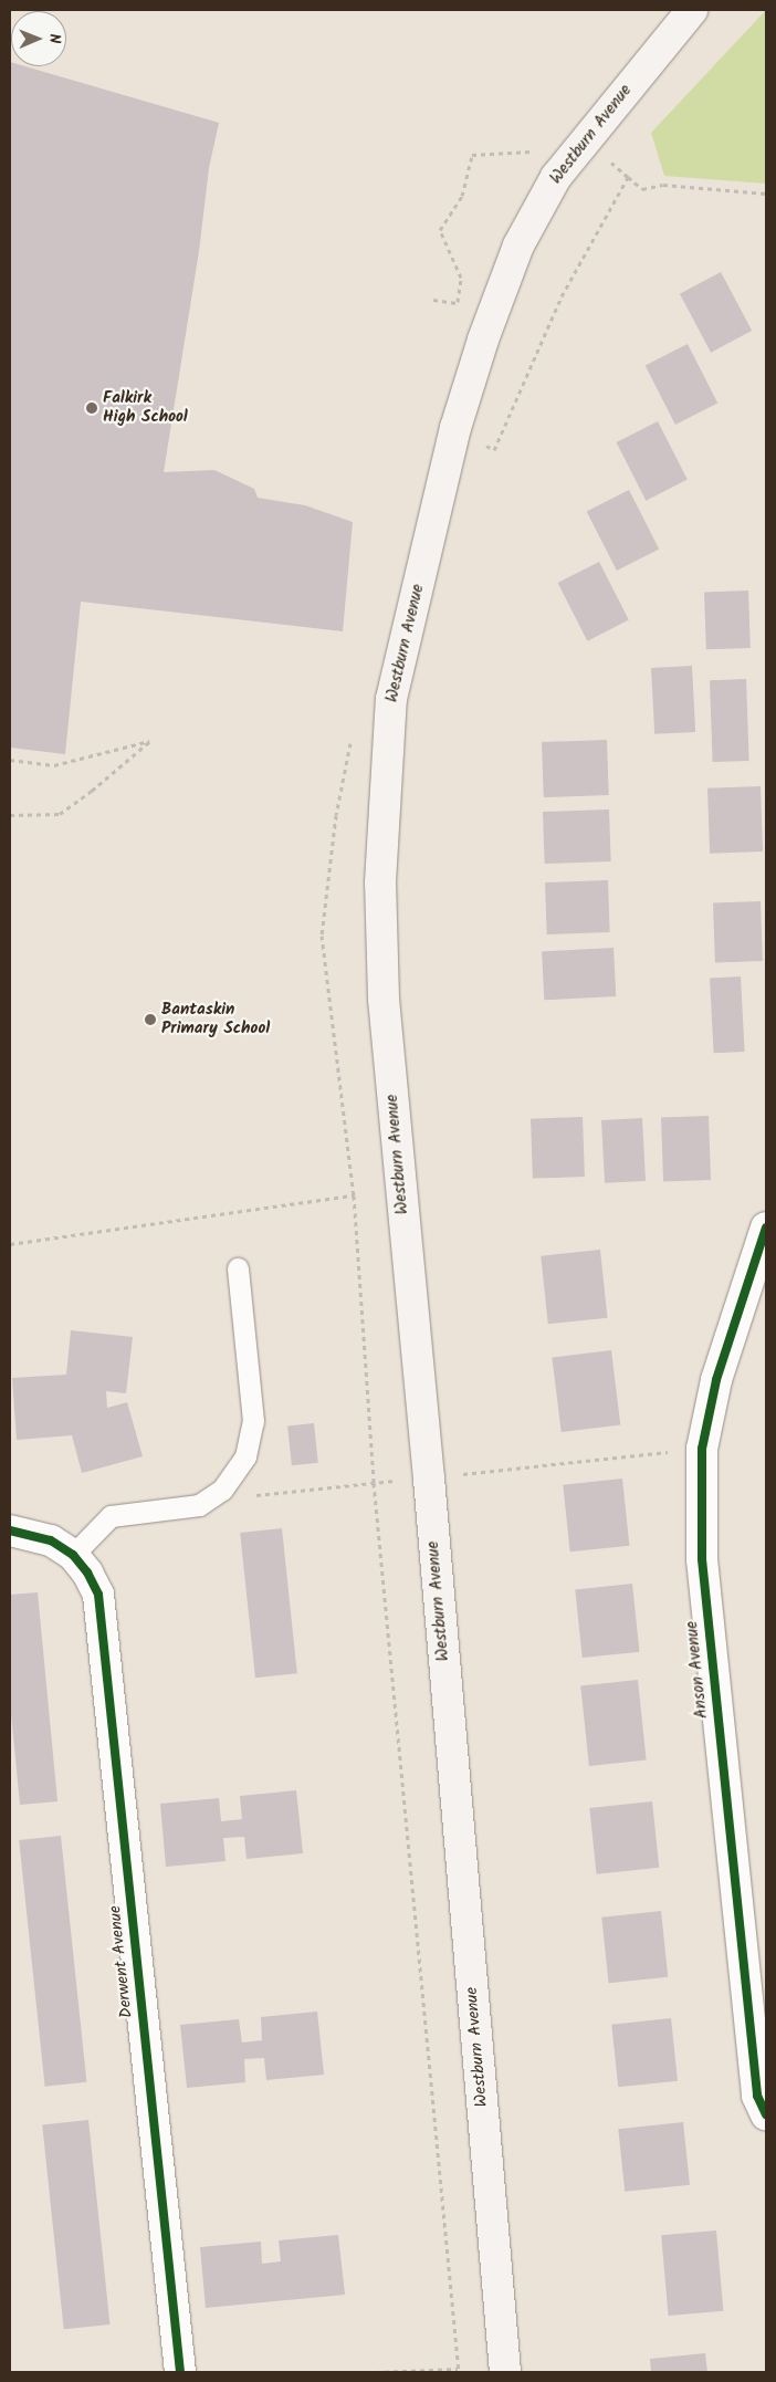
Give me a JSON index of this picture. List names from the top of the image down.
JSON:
{
  "streets": {
    "main road": ["Westburn Avenue"],
    "street": ["Anson Avenue", "Derwent Avenue"]
  },
  "places": ["Falkirk High School", "Bantaskin Primary School"],
  "north": "right"
}
